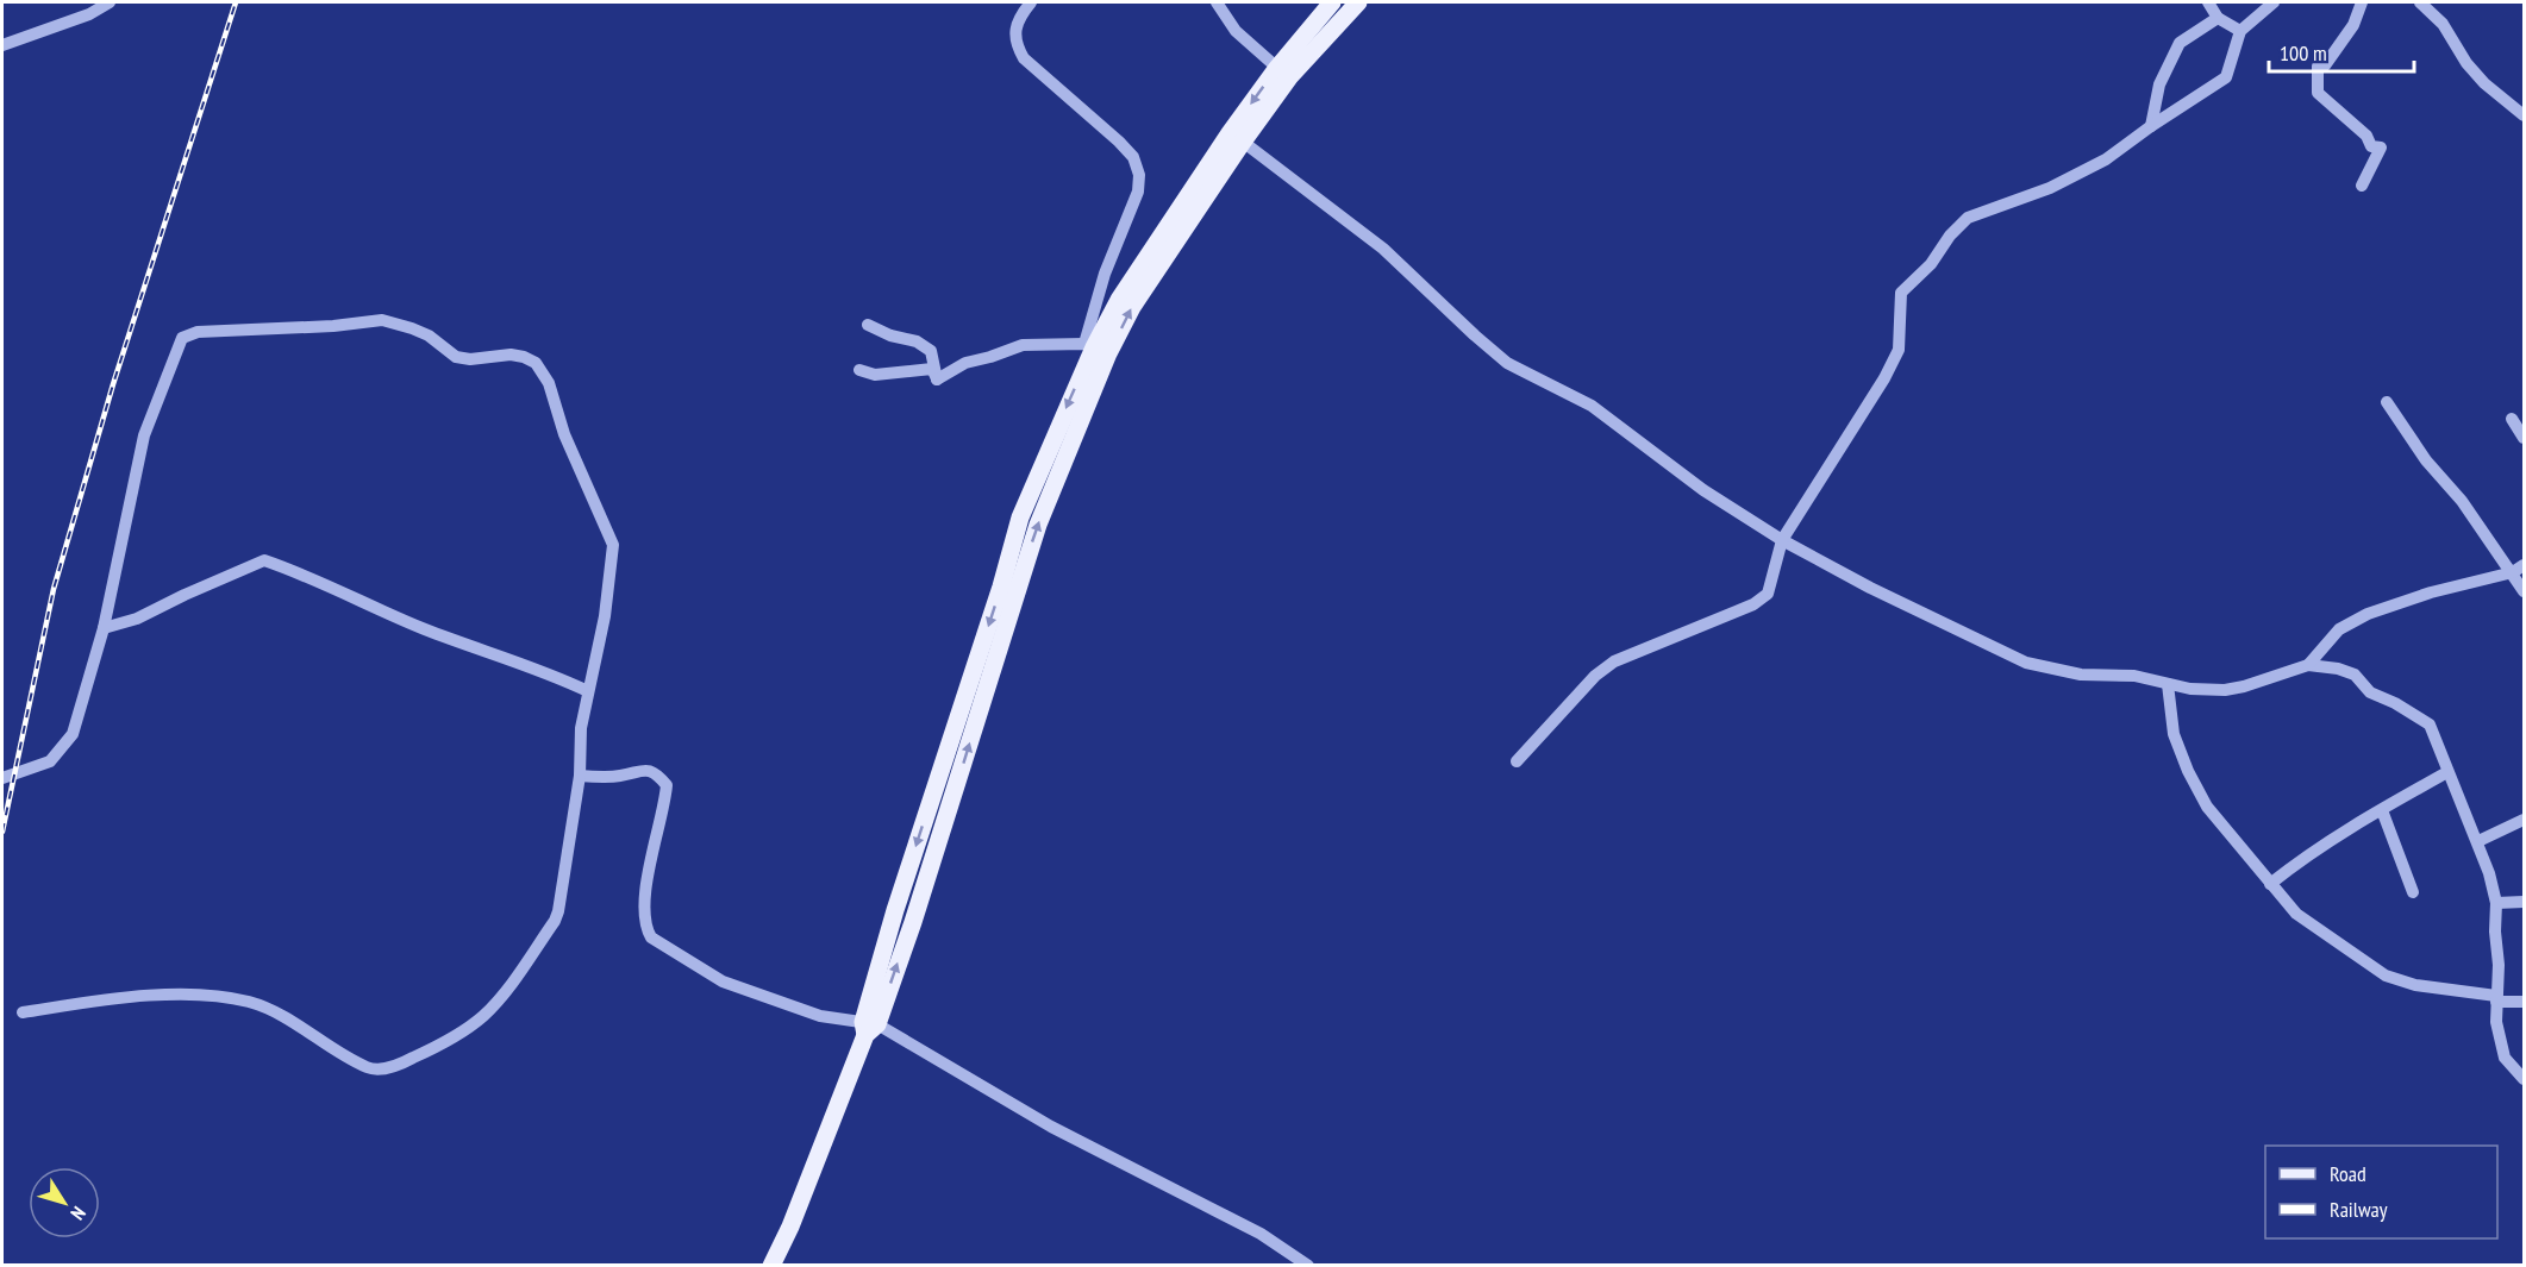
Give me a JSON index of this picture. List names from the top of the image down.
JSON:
{
  "legend": ["Road", "Railway"],
  "scale_bar": "100 m",
  "north": "bottom right"
}
